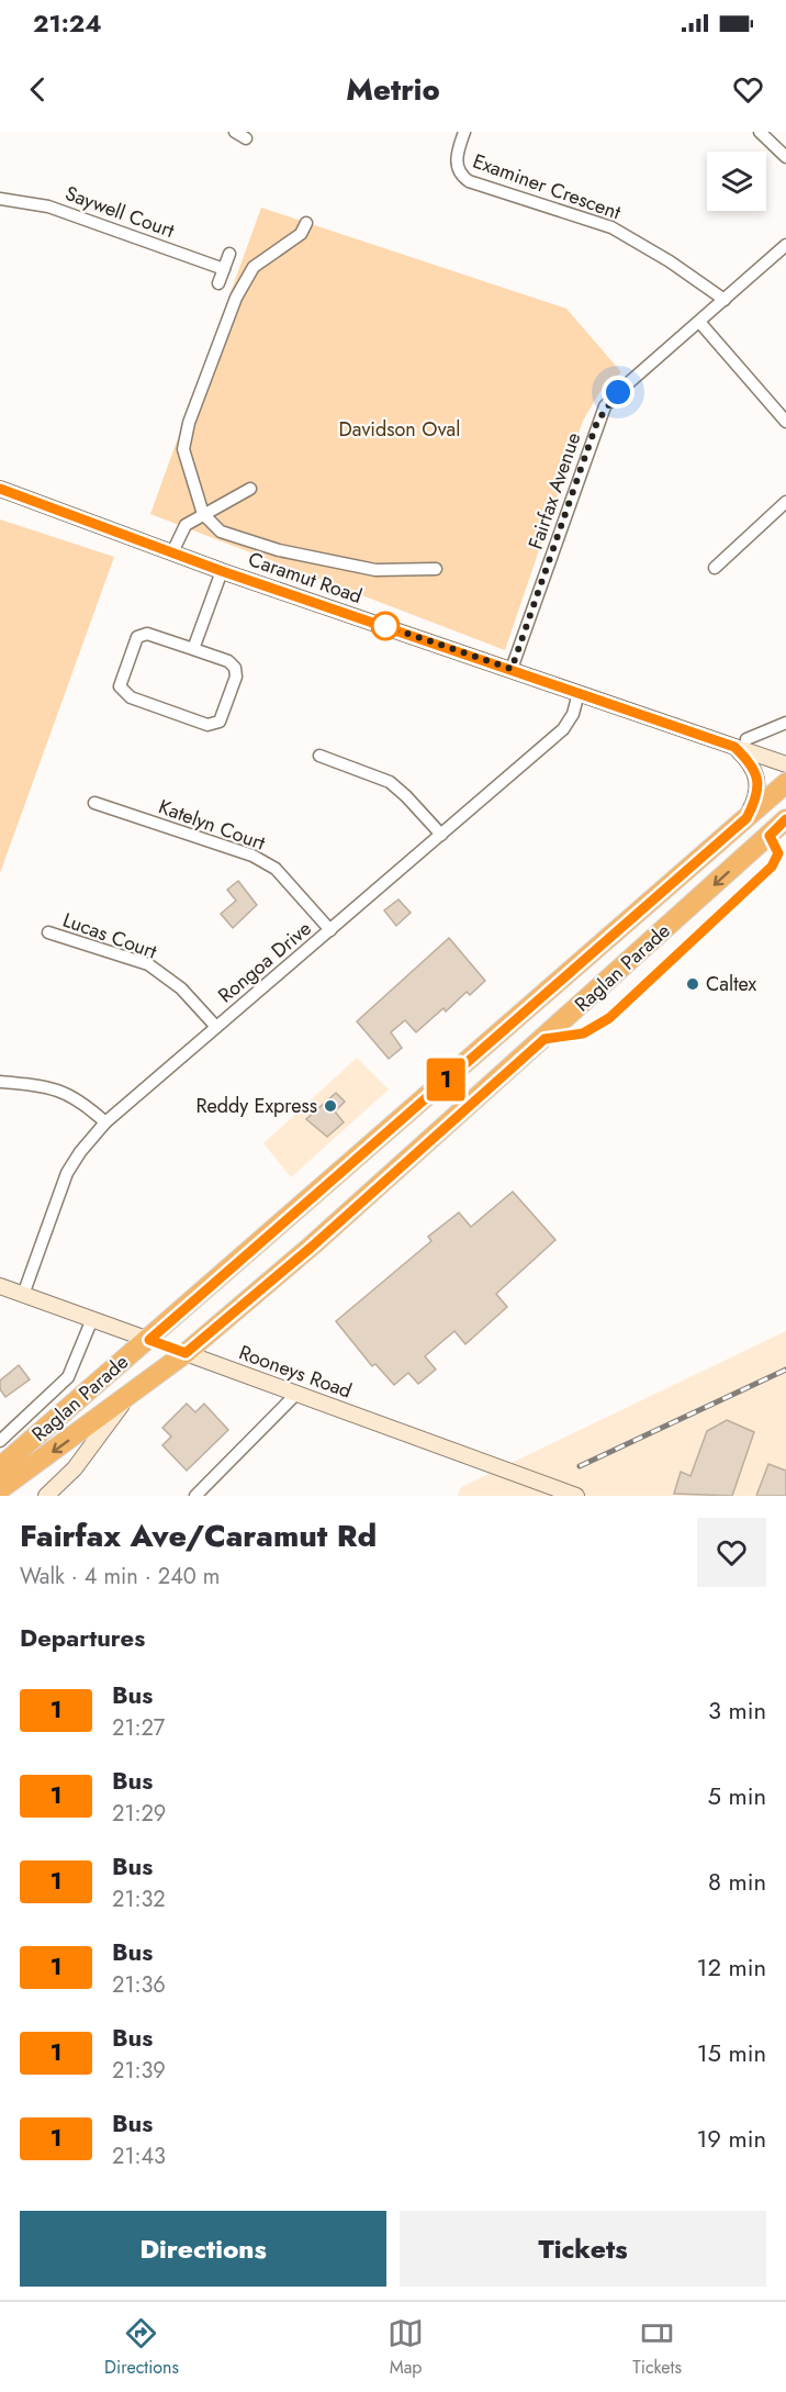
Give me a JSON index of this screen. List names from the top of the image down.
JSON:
{
  "streets": {
    "highway": ["Raglan Parade"],
    "main road": ["Caramut Road", "Rooneys Road"],
    "street": [
      "Examiner Crescent",
      "Saywell Court",
      "Fairfax Avenue",
      "Katelyn Court",
      "Lucas Court",
      "Rongoa Drive"
    ]
  },
  "crossings": [
    ["Examiner Crescent", "Fairfax Avenue"],
    ["Fairfax Avenue", "Caramut Road"],
    ["Caramut Road", "Rongoa Drive"],
    ["Katelyn Court", "Rongoa Drive"],
    ["Lucas Court", "Rongoa Drive"],
    ["Rongoa Drive", "Rooneys Road"],
    ["Raglan Parade", "Rooneys Road"]
  ],
  "parks": ["Davidson Oval"],
  "places": ["Caltex", "Reddy Express"],
  "lines": ["bus line 1"],
  "page": {
    "status": "21:24",
    "header": "Metrio",
    "on_map": "1",
    "heading": [
      ["Fairfax Ave/Caramut Rd", "Walk · 4 min · 240 m"],
      "Departures"
    ],
    "list": [
      {
        "mark": "1",
        "name": "Bus",
        "note": "21:27",
        "value": "3 min"
      },
      {
        "mark": "1",
        "name": "Bus",
        "note": "21:29",
        "value": "5 min"
      },
      {
        "mark": "1",
        "name": "Bus",
        "note": "21:32",
        "value": "8 min"
      },
      {
        "mark": "1",
        "name": "Bus",
        "note": "21:36",
        "value": "12 min"
      },
      {
        "mark": "1",
        "name": "Bus",
        "note": "21:39",
        "value": "15 min"
      },
      {
        "mark": "1",
        "name": "Bus",
        "note": "21:43",
        "value": "19 min"
      }
    ],
    "buttons": ["Directions", "Tickets"],
    "tabs": ["Directions", "Map", "Tickets"]
  }
}
